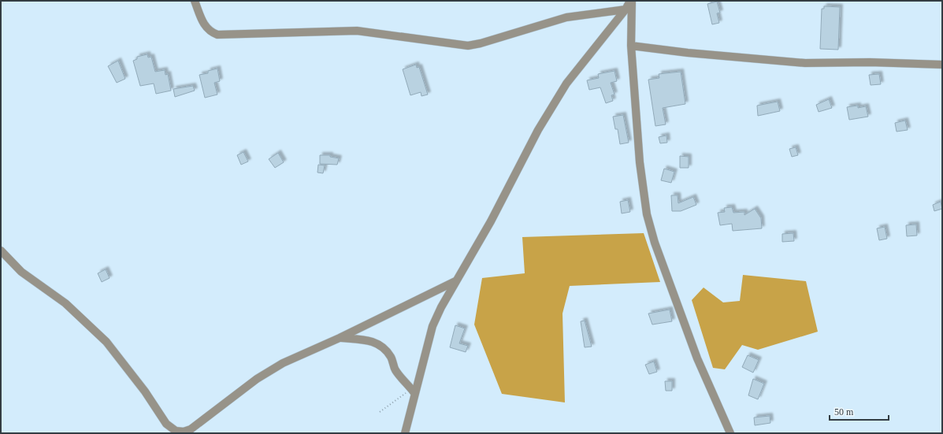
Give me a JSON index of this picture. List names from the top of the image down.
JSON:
{
  "scale_bar": "50 m"
}
